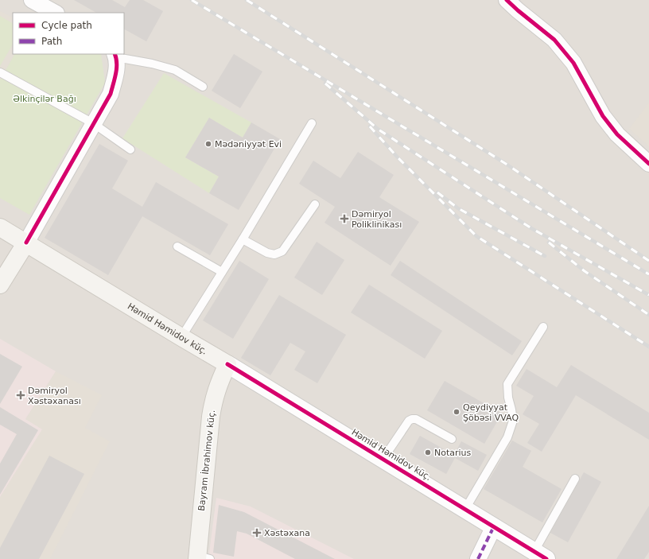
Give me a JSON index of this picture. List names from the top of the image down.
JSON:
{
  "streets": {
    "main road": ["Həmid Həmidov küç.", "Bayram İbrahimov küç."]
  },
  "crossings": [
    ["Həmid Həmidov küç.", "Bayram İbrahimov küç."]
  ],
  "parks": ["Əlkinçilər Bağı"],
  "places": {
    "other": ["Mədəniyyət Evi", "Qeydiyyat Şöbəsi VVAQ", "Notarius"],
    "health": ["Dəmiryol Poliklinikası", "Dəmiryol Xəstəxanası", "Xəstəxana"]
  },
  "legend": ["Cycle path", "Path"]
}
